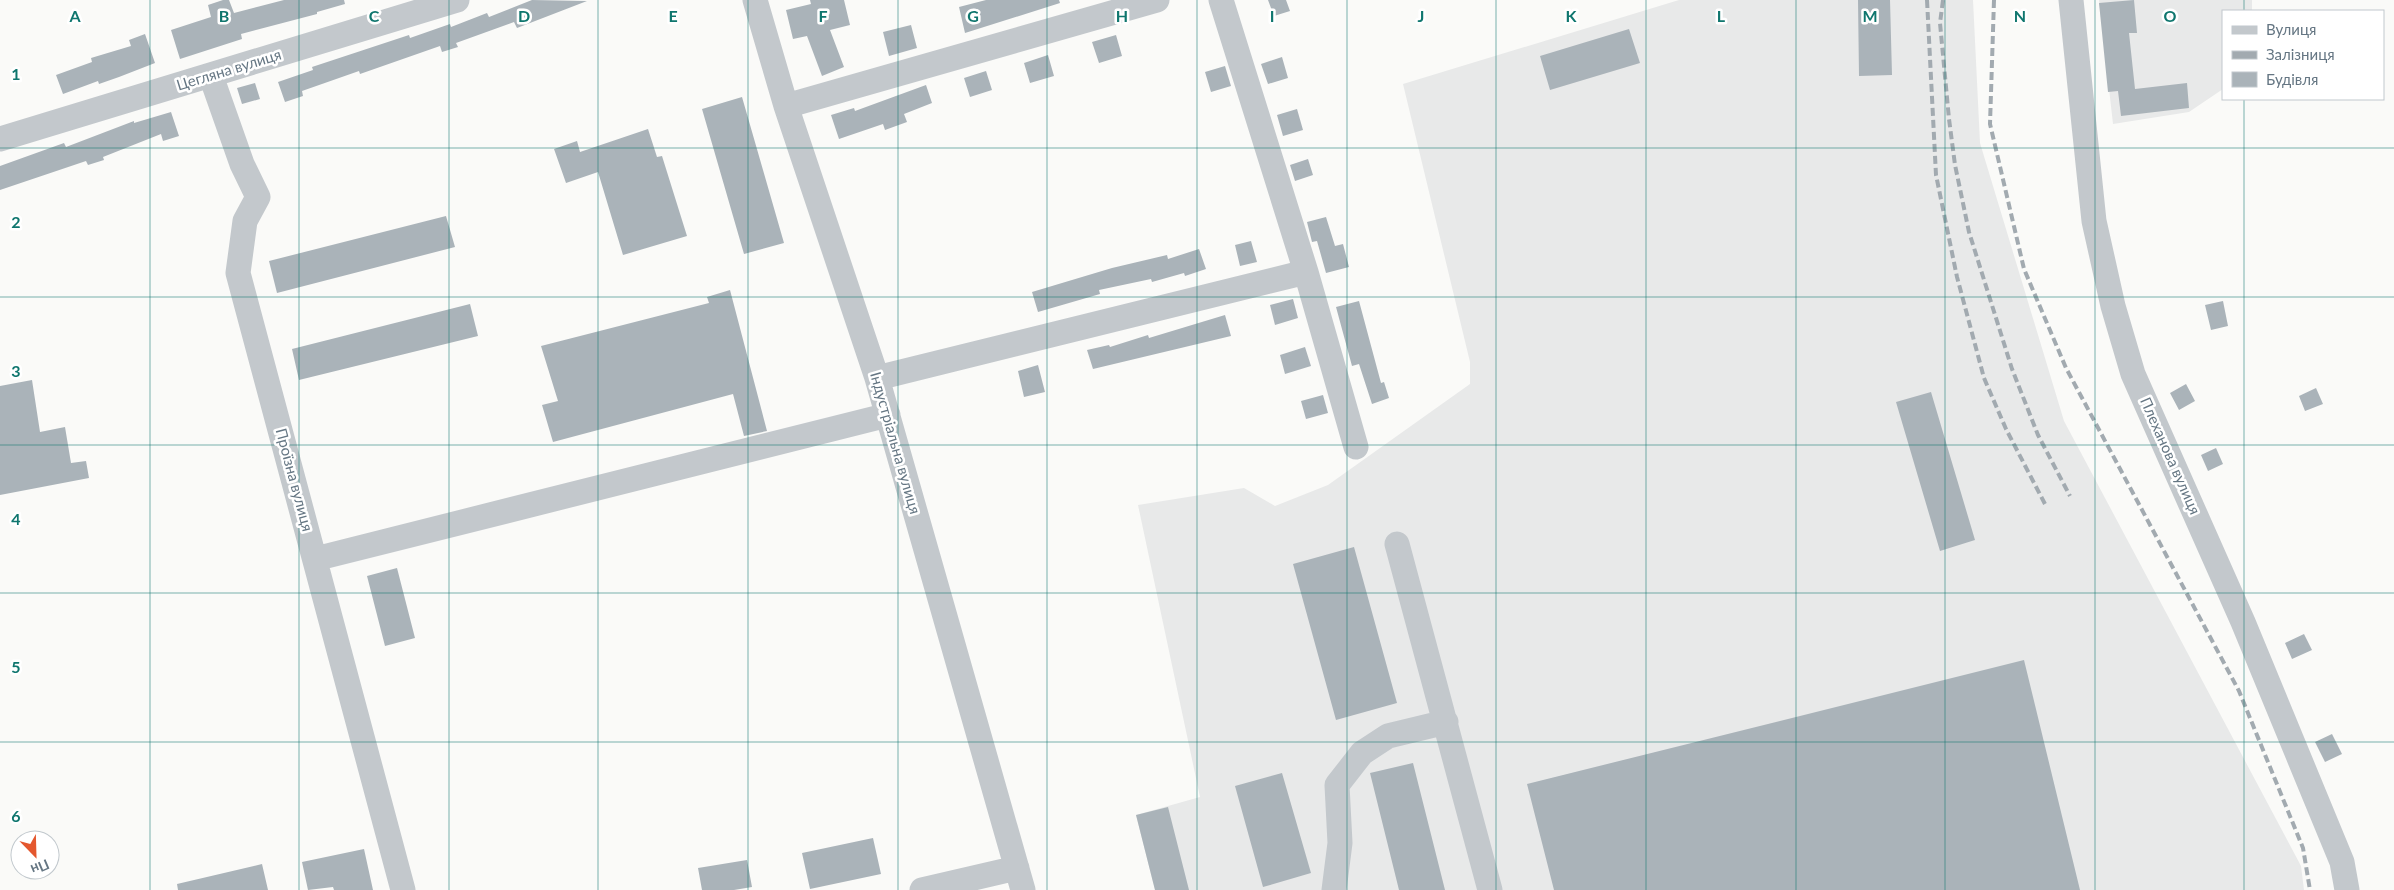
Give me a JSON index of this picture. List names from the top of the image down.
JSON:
{
  "streets": {
    "street": [
      "Цегляна вулиця",
      "Індустріальна вулиця",
      "Плеханова вулиця",
      "Проїзна вулиця"
    ]
  },
  "crossings": [
    ["Цегляна вулиця", "Проїзна вулиця"]
  ],
  "legend": ["Вулиця", "Залізниця", "Будівля"],
  "north": "bottom right",
  "grid": {
    "columns": [
      "A",
      "B",
      "C",
      "D",
      "E",
      "F",
      "G",
      "H",
      "I",
      "J",
      "K",
      "L",
      "M",
      "N",
      "O"
    ],
    "rows": [
      "1",
      "2",
      "3",
      "4",
      "5",
      "6"
    ]
  }
}
